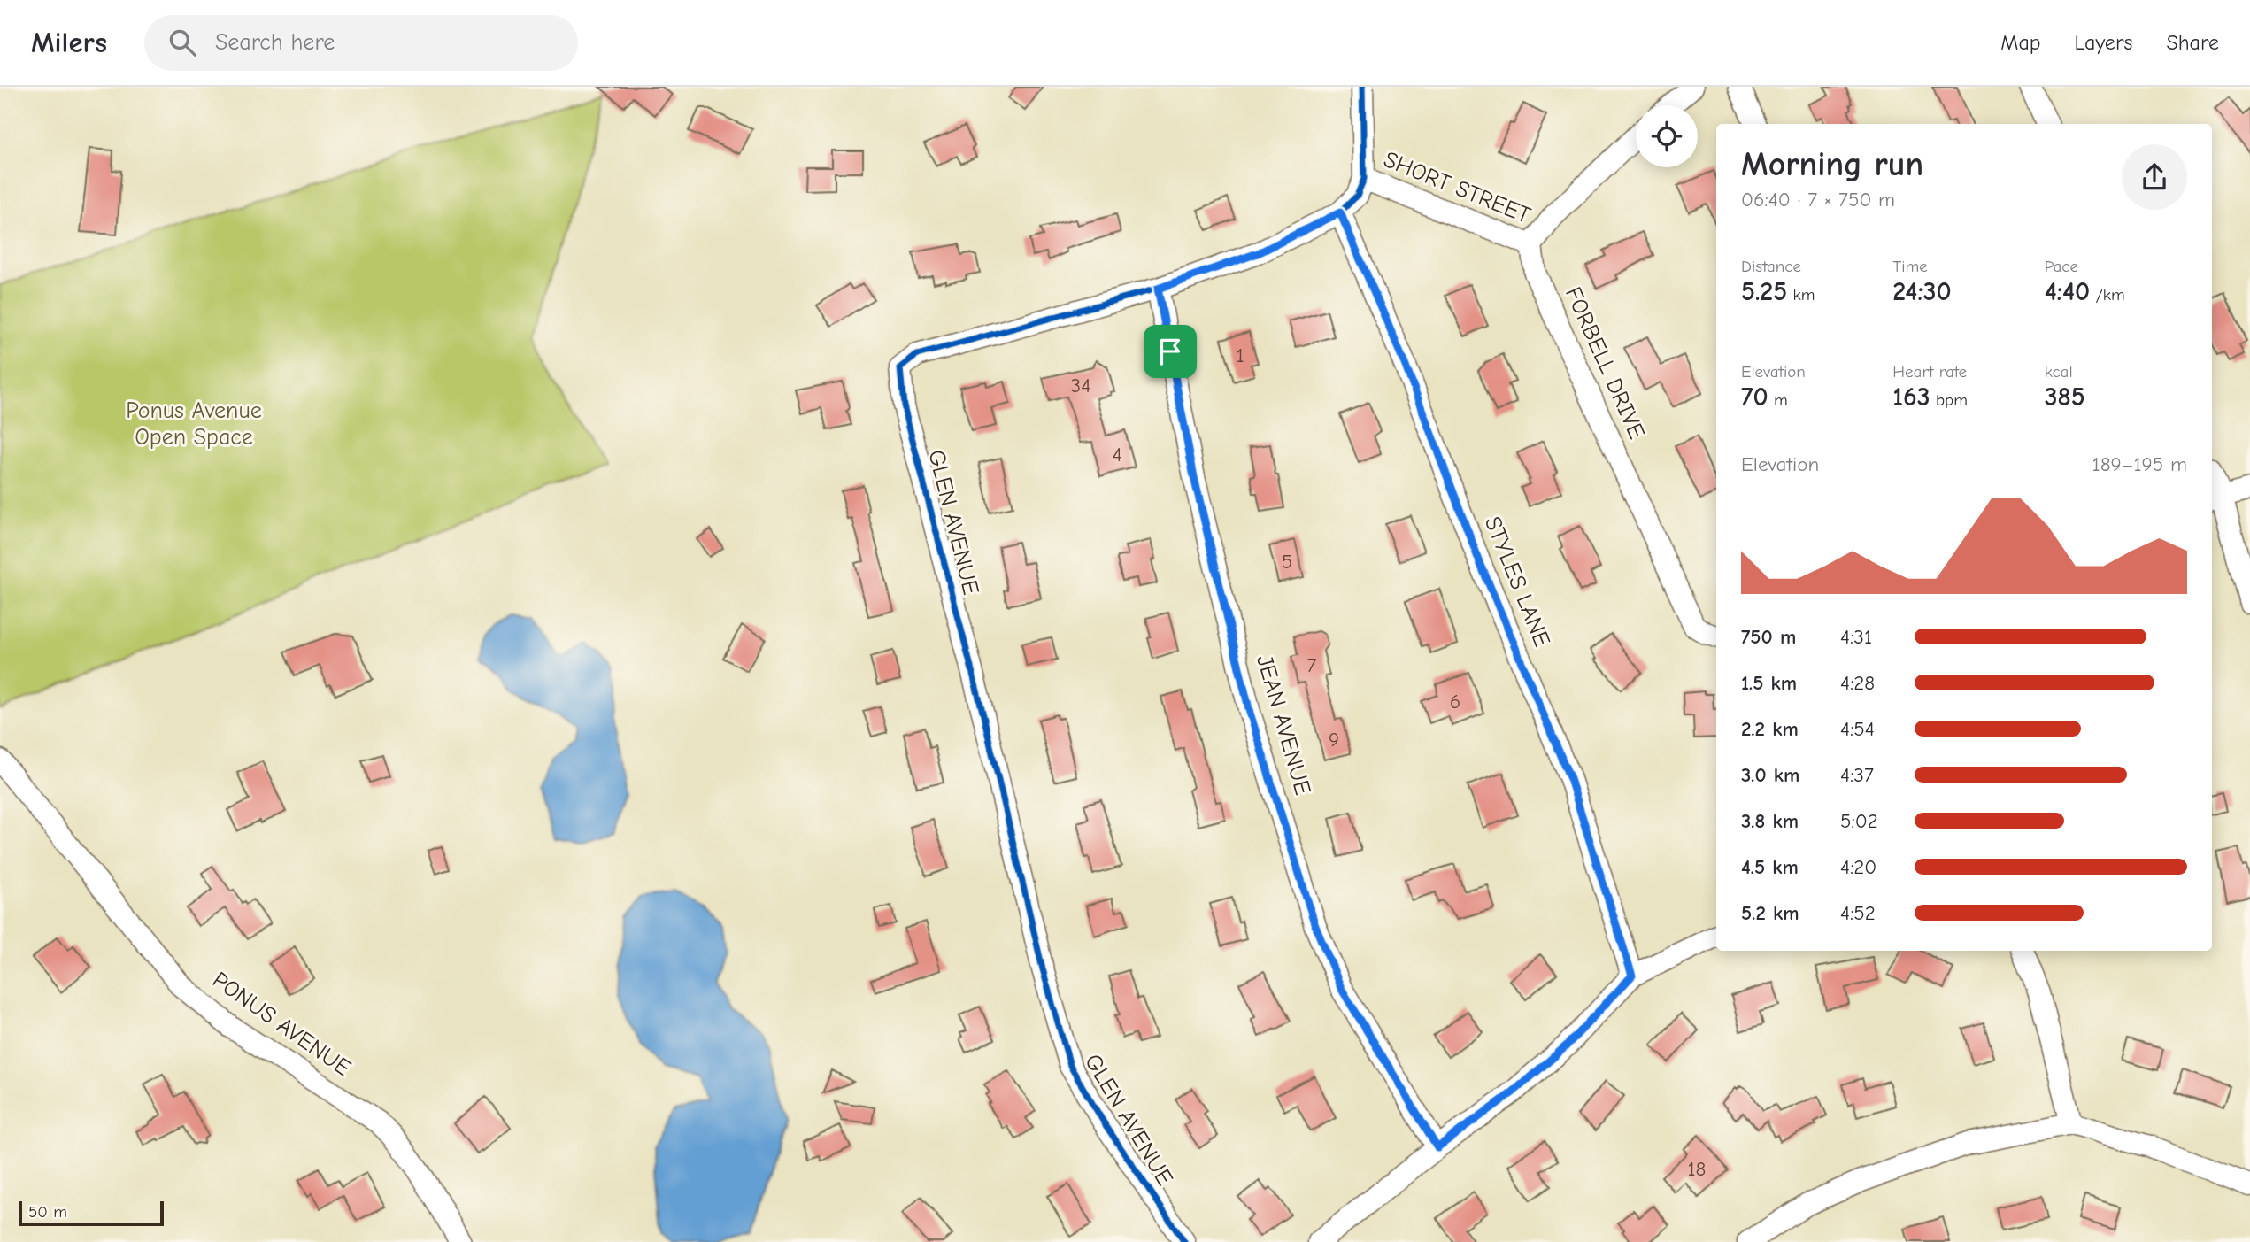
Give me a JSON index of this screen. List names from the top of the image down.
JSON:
{
  "streets": {
    "street": [
      "SHORT STREET",
      "FORBELL DRIVE",
      "GLEN AVENUE",
      "STYLES LANE",
      "JEAN AVENUE",
      "PONUS AVENUE"
    ]
  },
  "crossings": [
    ["SHORT STREET", "FORBELL DRIVE"],
    ["SHORT STREET", "GLEN AVENUE"],
    ["GLEN AVENUE", "STYLES LANE"],
    ["GLEN AVENUE", "JEAN AVENUE"]
  ],
  "parks": ["Ponus Avenue Open Space"],
  "house_numbers": [
    "1",
    "34",
    "4",
    "5",
    "7",
    "6",
    "9",
    "18"
  ],
  "scale_bar": "50 m",
  "page": {
    "header": "Milers",
    "search": "Search here",
    "nav": ["Map", "Layers", "Share"],
    "heading": ["Morning run", "06:40 · 7 × 750 m"],
    "stats": [
      ["Distance", "5.25 km"],
      ["Time", "24:30"],
      ["Pace", "4:40 /km"],
      ["Elevation", "70 m"],
      ["Heart rate", "163 bpm"],
      ["kcal", "385"]
    ],
    "chart": ["Elevation", "189–195 m"],
    "list": [
      {
        "name": "750 m",
        "note": "4:31"
      },
      {
        "name": "1.5 km",
        "note": "4:28"
      },
      {
        "name": "2.2 km",
        "note": "4:54"
      },
      {
        "name": "3.0 km",
        "note": "4:37"
      },
      {
        "name": "3.8 km",
        "note": "5:02"
      },
      {
        "name": "4.5 km",
        "note": "4:20"
      },
      {
        "name": "5.2 km",
        "note": "4:52"
      }
    ],
    "scale": "50 m"
  }
}
